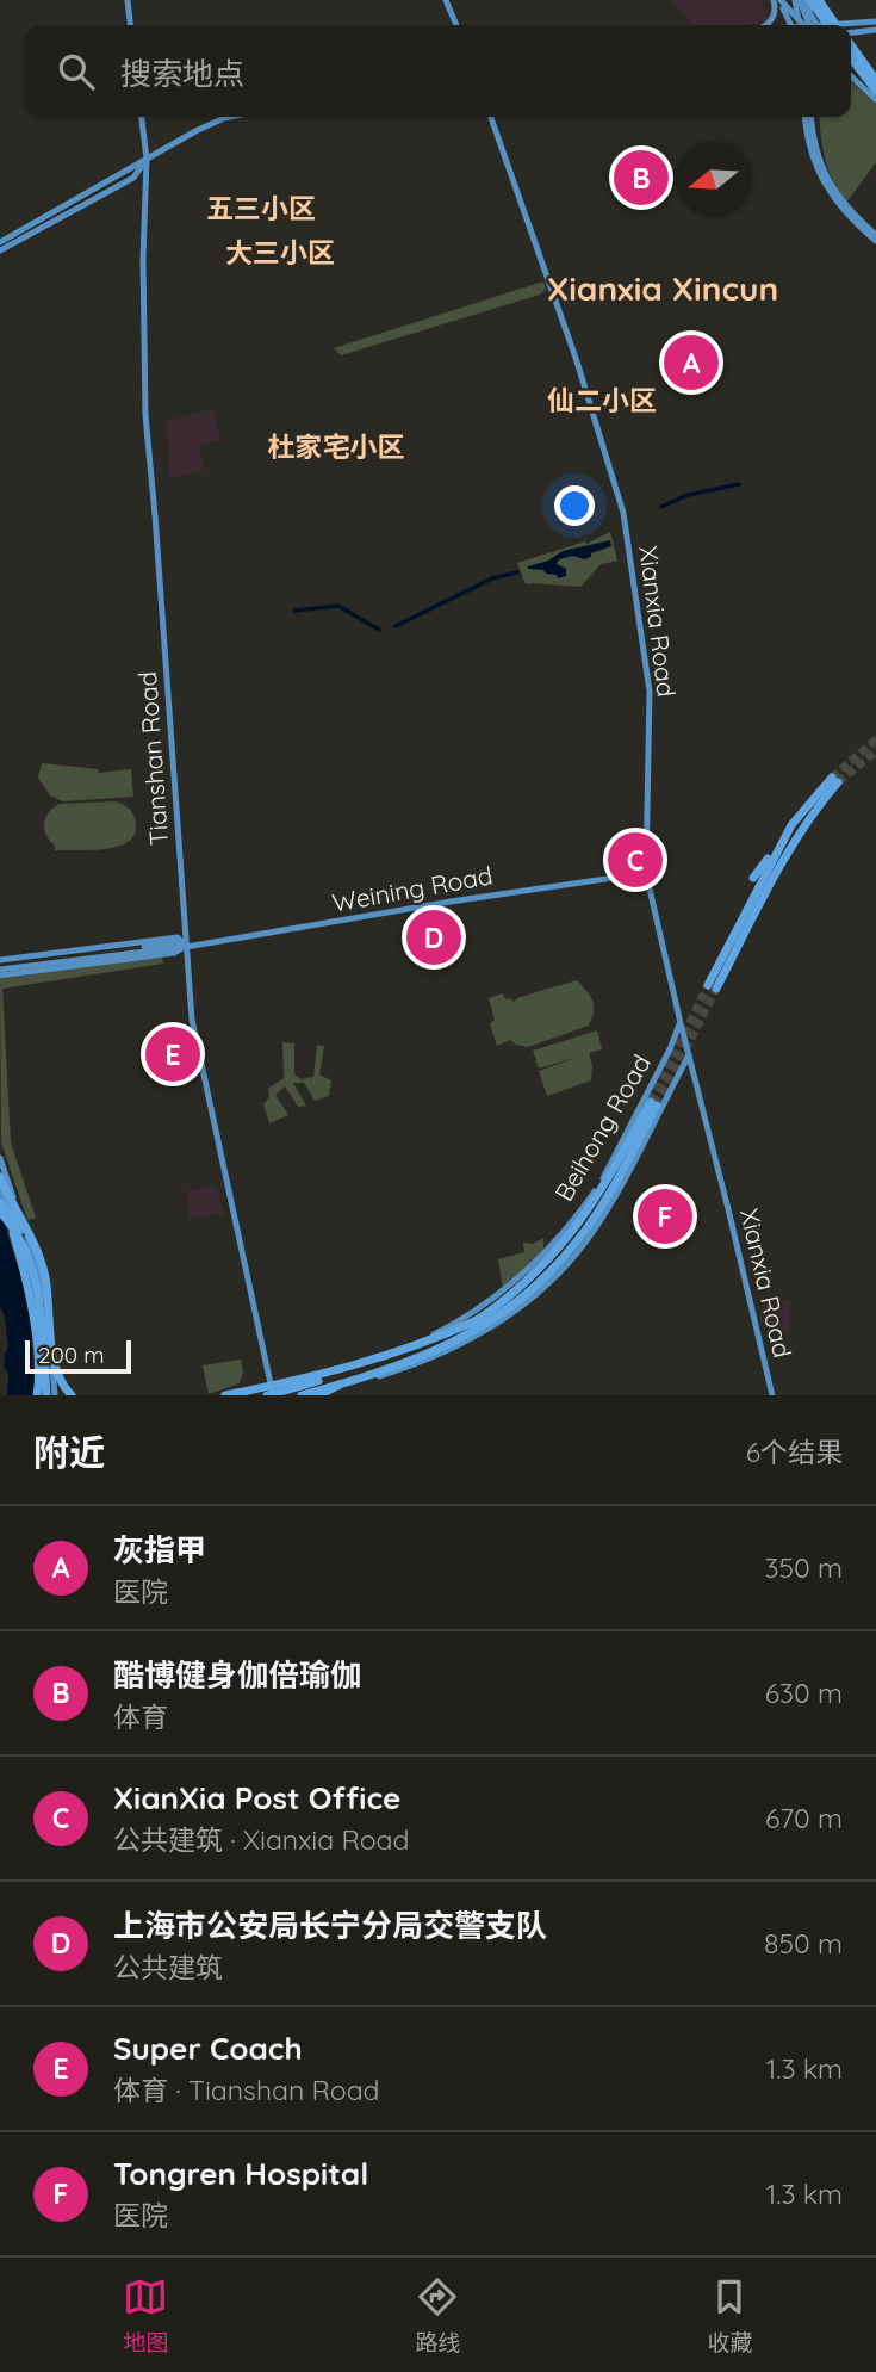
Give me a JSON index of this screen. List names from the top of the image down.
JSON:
{
  "streets": {
    "main road": [
      "Xianxia Road",
      "Tianshan Road",
      "Weining Road",
      "Beihong Road"
    ]
  },
  "crossings": [
    ["Xianxia Road", "Weining Road"],
    ["Xianxia Road", "Beihong Road"],
    ["Tianshan Road", "Weining Road"],
    ["Tianshan Road", "Beihong Road"]
  ],
  "districts": [
    "五三小区",
    "大三小区",
    "Xianxia Xincun",
    "仙二小区",
    "杜家宅小区"
  ],
  "scale_bar": "200 m",
  "north": "left",
  "page": {
    "search": "搜索地点",
    "pins": [
      "B",
      "A",
      "C",
      "D",
      "E",
      "F"
    ],
    "scale": "200 m",
    "heading": ["附近", "6个结果"],
    "list": [
      {
        "mark": "A",
        "name": "灰指甲",
        "note": "医院",
        "value": "350 m"
      },
      {
        "mark": "B",
        "name": "酷博健身伽倍瑜伽",
        "note": "体育",
        "value": "630 m"
      },
      {
        "mark": "C",
        "name": "XianXia Post Office",
        "note": "公共建筑 · Xianxia Road",
        "value": "670 m"
      },
      {
        "mark": "D",
        "name": "上海市公安局长宁分局交警支队",
        "note": "公共建筑",
        "value": "850 m"
      },
      {
        "mark": "E",
        "name": "Super Coach",
        "note": "体育 · Tianshan Road",
        "value": "1.3 km"
      },
      {
        "mark": "F",
        "name": "Tongren Hospital",
        "note": "医院",
        "value": "1.3 km"
      }
    ],
    "nav": ["地图", "路线", "收藏"]
  }
}
